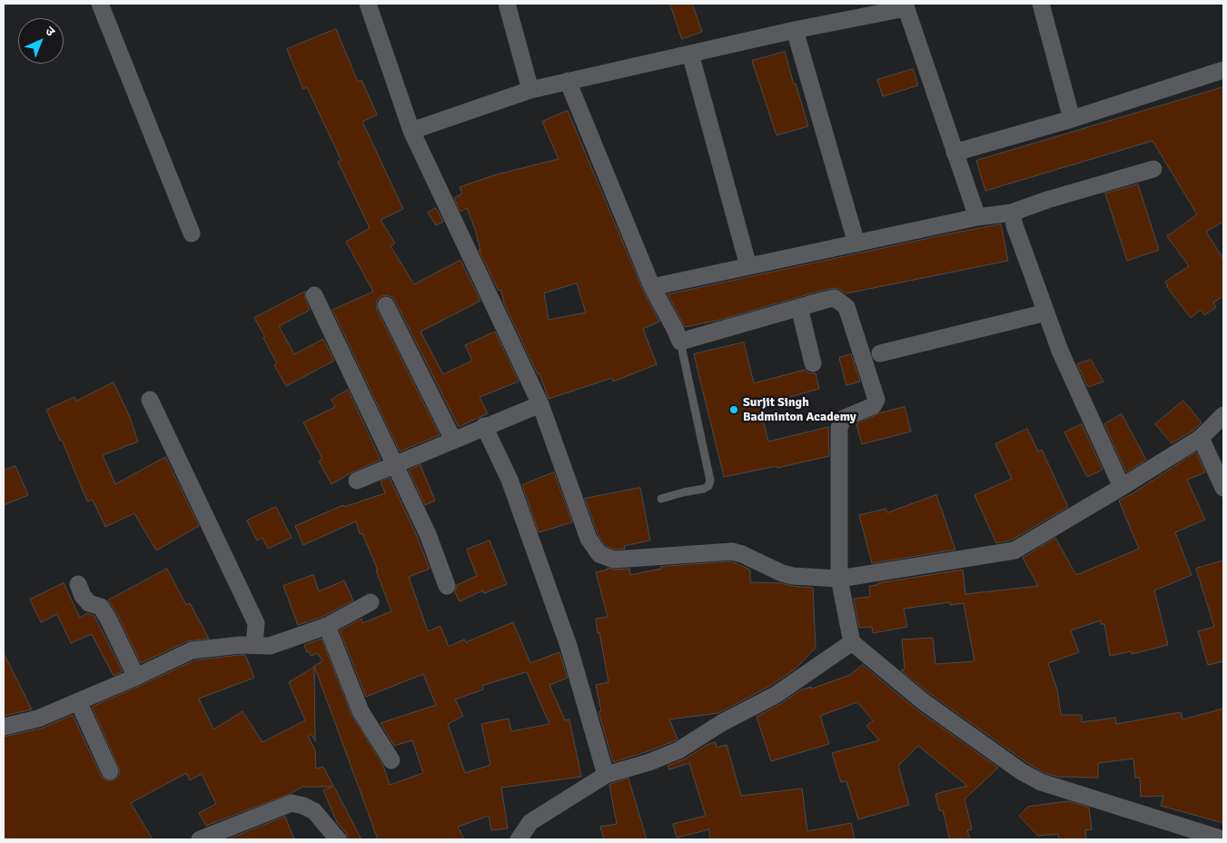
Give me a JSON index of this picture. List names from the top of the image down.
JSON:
{
  "places": ["Surjit Singh Badminton Academy"],
  "north": "top right"
}
